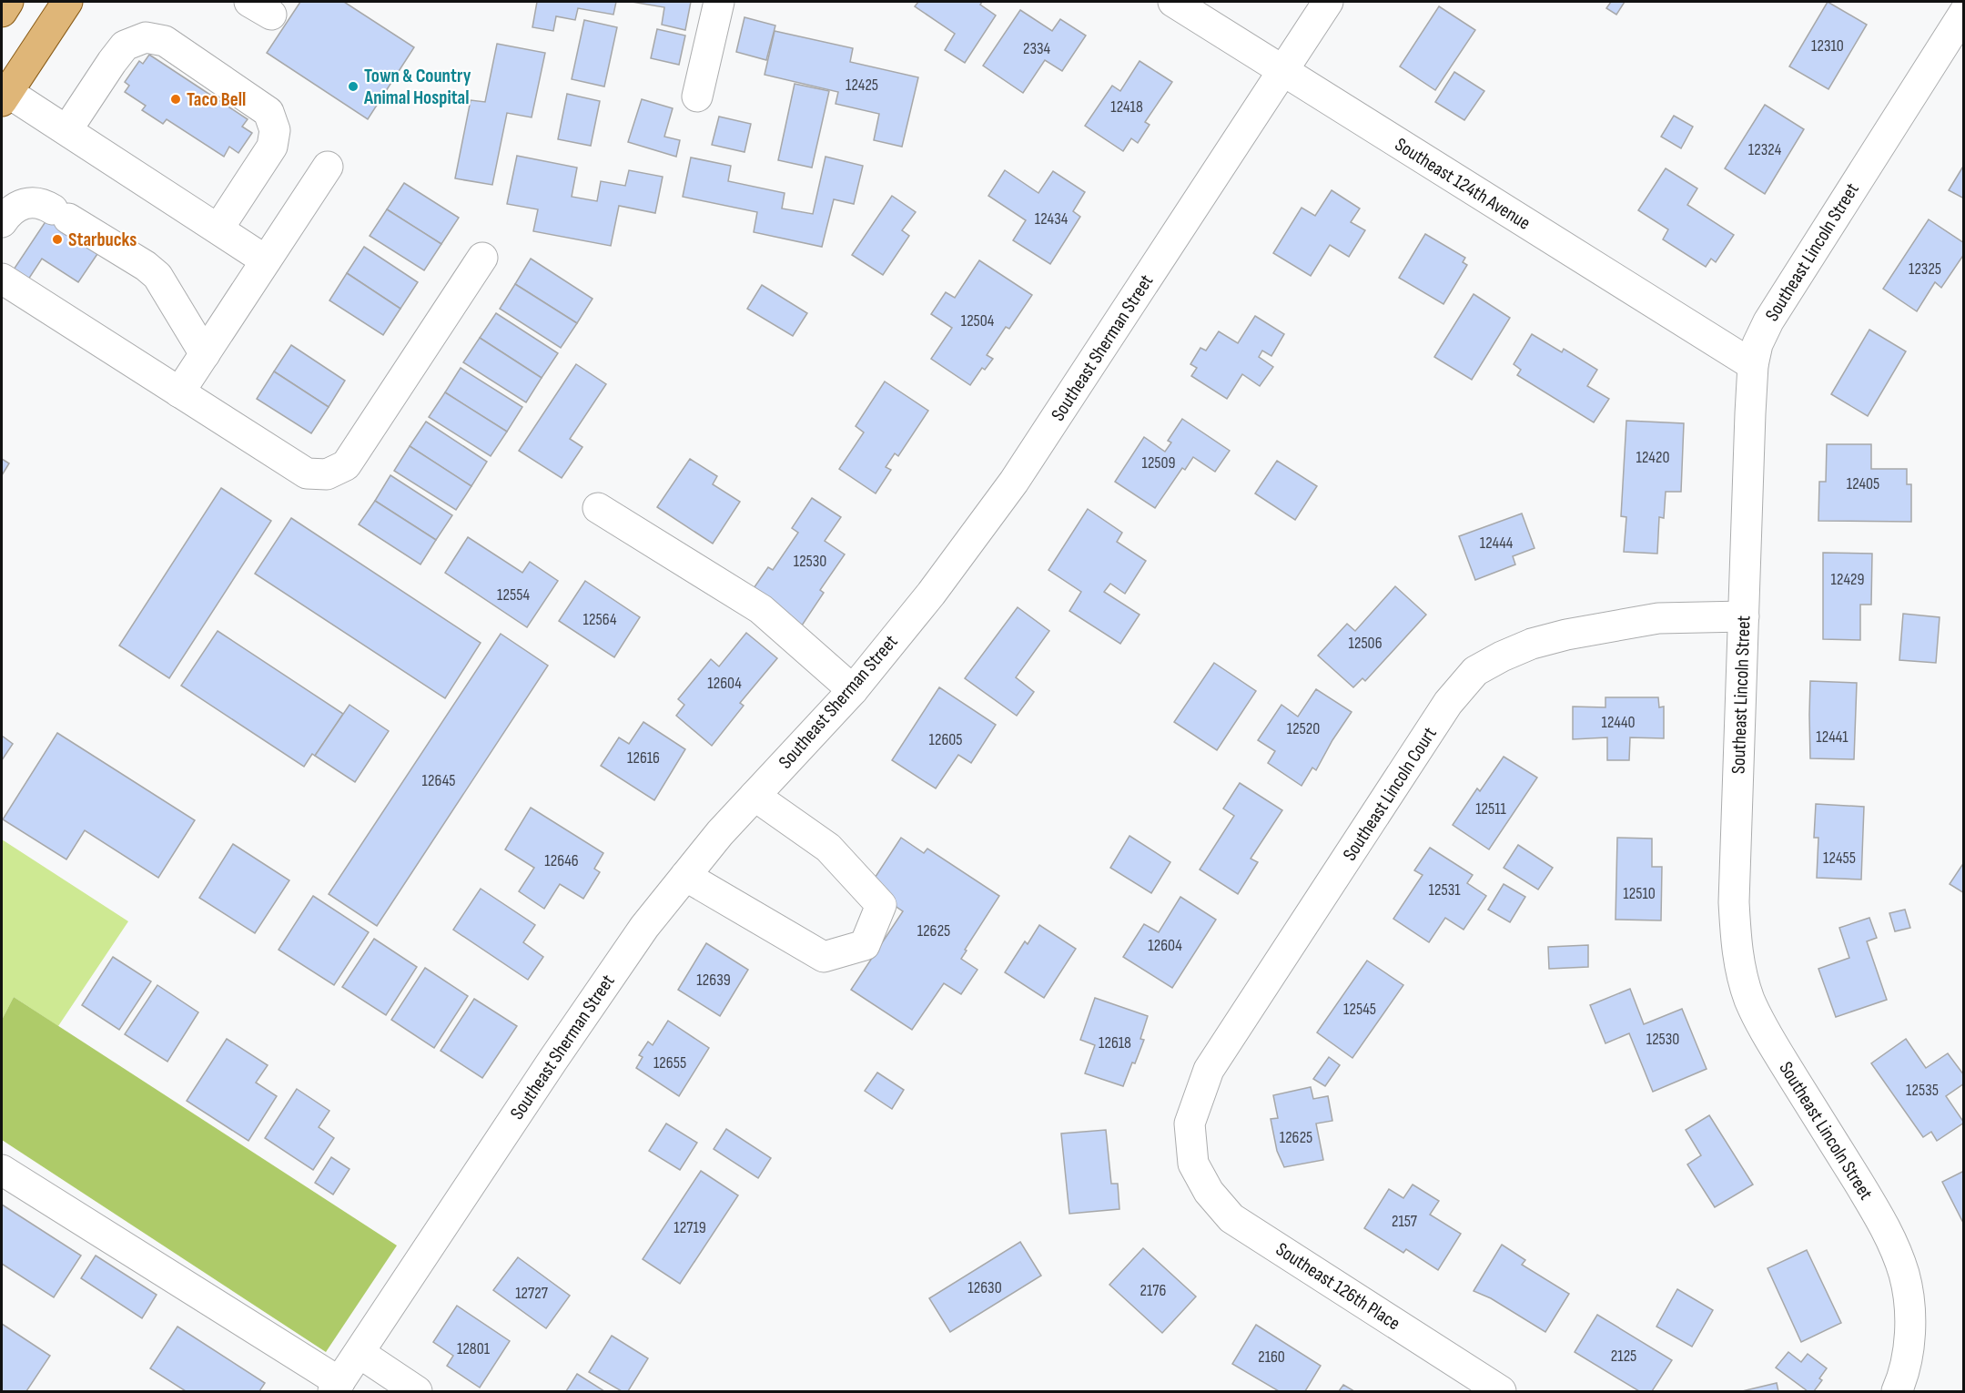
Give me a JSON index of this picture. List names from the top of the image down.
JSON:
{
  "streets": {
    "street": [
      "Southeast 124th Avenue",
      "Southeast Lincoln Street",
      "Southeast Sherman Street",
      "Southeast Lincoln Court",
      "Southeast 126th Place"
    ]
  },
  "crossings": [
    ["Southeast 124th Avenue", "Southeast Lincoln Street"],
    ["Southeast 124th Avenue", "Southeast Sherman Street"],
    ["Southeast Lincoln Street", "Southeast Lincoln Court"],
    ["Southeast Lincoln Court", "Southeast 126th Place"]
  ],
  "places": ["Town & Country Animal Hospital", "Taco Bell", "Starbucks"],
  "house_numbers": [
    "12310",
    "2334",
    "12425",
    "12418",
    "12324",
    "12434",
    "12325",
    "12504",
    "12420",
    "12509",
    "12405",
    "12444",
    "12530",
    "12429",
    "12554",
    "12564",
    "12506",
    "12604",
    "12440",
    "12520",
    "12441",
    "12605",
    "12616",
    "12645",
    "12511",
    "12455",
    "12646",
    "12531",
    "12510",
    "12625",
    "12604",
    "12639",
    "12545",
    "12530",
    "12618",
    "12655",
    "12535",
    "12625",
    "2157",
    "12719",
    "12630",
    "2176",
    "12727",
    "12801",
    "2125",
    "2160"
  ]
}
